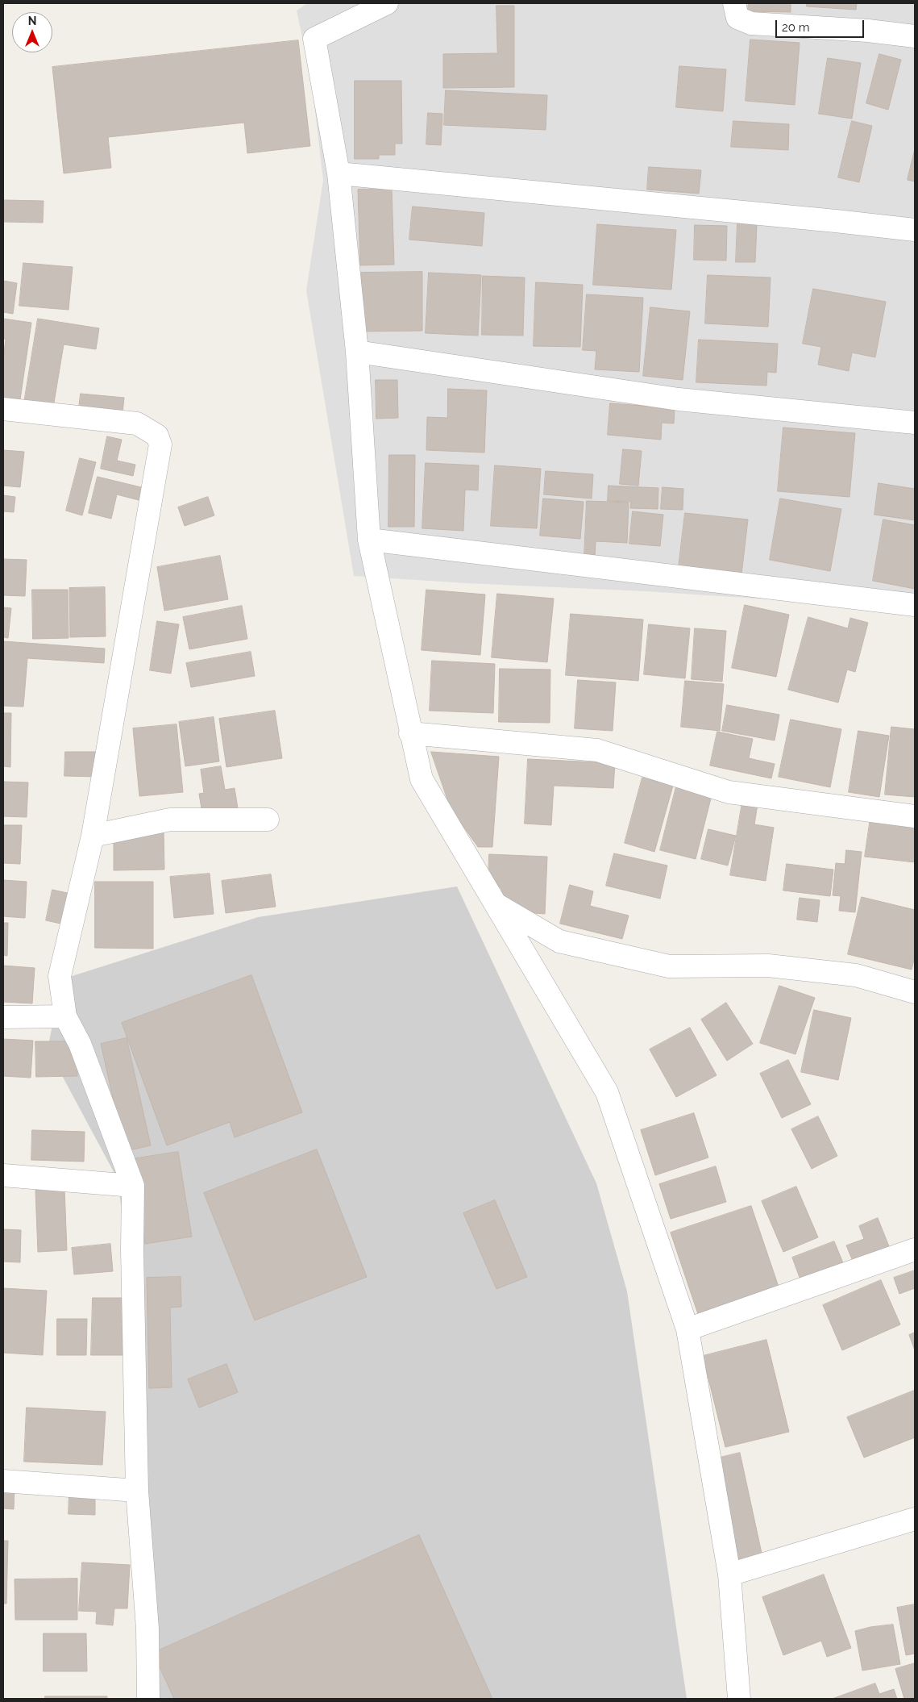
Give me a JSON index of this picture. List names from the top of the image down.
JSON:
{
  "scale_bar": "20 m",
  "north": "top"
}
